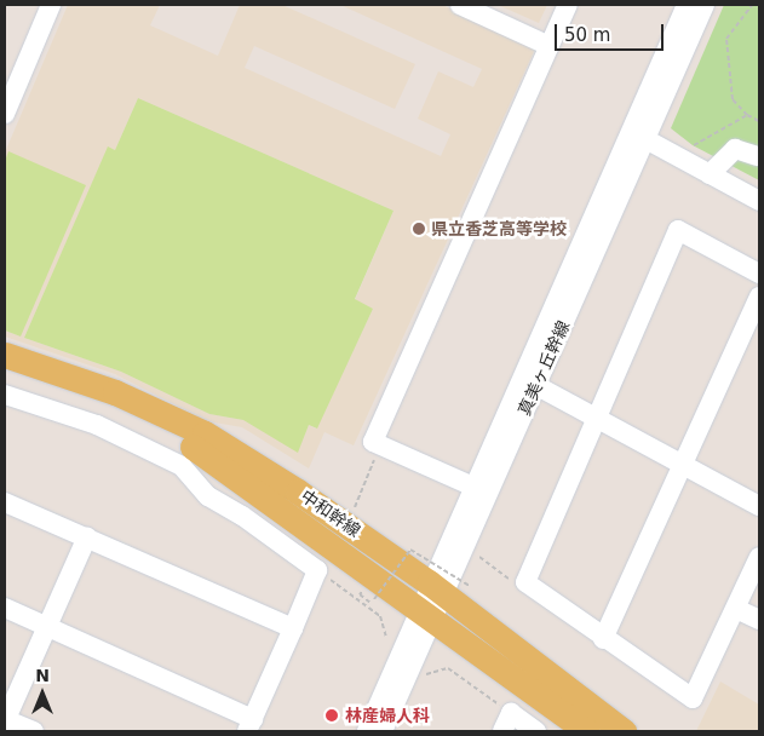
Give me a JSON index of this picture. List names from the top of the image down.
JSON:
{
  "streets": {
    "main road": ["中和幹線"],
    "street": ["真美ヶ丘幹線"]
  },
  "crossings": [
    ["真美ヶ丘幹線", "中和幹線"]
  ],
  "places": ["県立香芝高等学校", "林産婦人科"],
  "scale_bar": "50 m",
  "north": "top"
}
